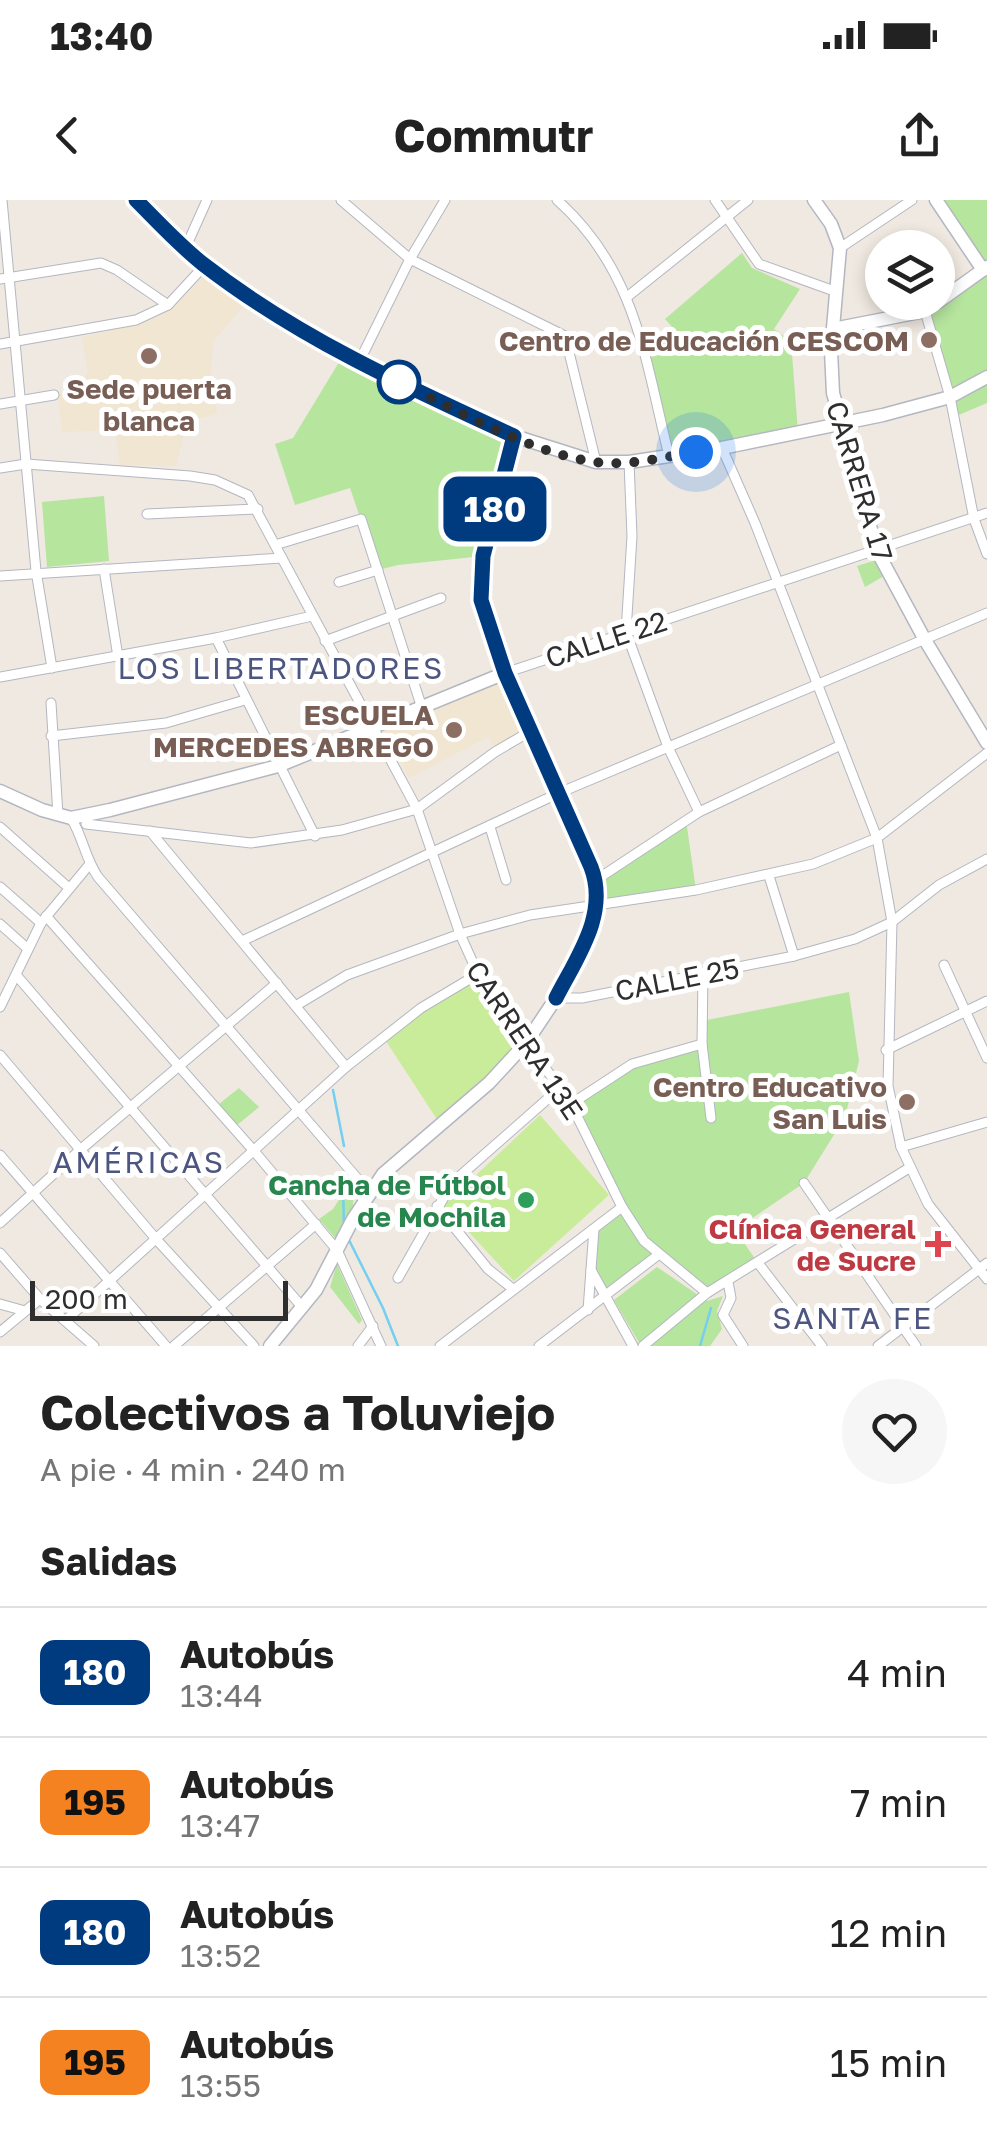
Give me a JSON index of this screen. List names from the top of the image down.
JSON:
{
  "streets": {
    "street": [
      "CARRERA 17",
      "CALLE 22",
      "CALLE 25",
      "CARRERA 13E"
    ]
  },
  "crossings": [
    ["CARRERA 17", "CALLE 22"],
    ["CALLE 22", "CARRERA 13E"]
  ],
  "districts": ["LOS LIBERTADORES", "AMÉRICAS", "SANTA FE"],
  "places": {
    "other": [
      "Centro de Educación CESCOM",
      "Sede puerta blanca",
      "ESCUELA MERCEDES ABREGO",
      "Centro Educativo San Luis",
      "Cancha de Fútbol de Mochila"
    ],
    "health": ["Clínica General de Sucre"]
  },
  "lines": ["bus line 180"],
  "scale_bar": "200 m",
  "page": {
    "status": "13:40",
    "header": "Commutr",
    "on_map": "180",
    "scale": "200 m",
    "heading": [
      ["Colectivos a Toluviejo", "A pie · 4 min · 240 m"],
      "Salidas"
    ],
    "list": [
      {
        "mark": "180",
        "name": "Autobús",
        "note": "13:44",
        "value": "4 min"
      },
      {
        "mark": "195",
        "name": "Autobús",
        "note": "13:47",
        "value": "7 min"
      },
      {
        "mark": "180",
        "name": "Autobús",
        "note": "13:52",
        "value": "12 min"
      },
      {
        "mark": "195",
        "name": "Autobús",
        "note": "13:55",
        "value": "15 min"
      }
    ]
  }
}
